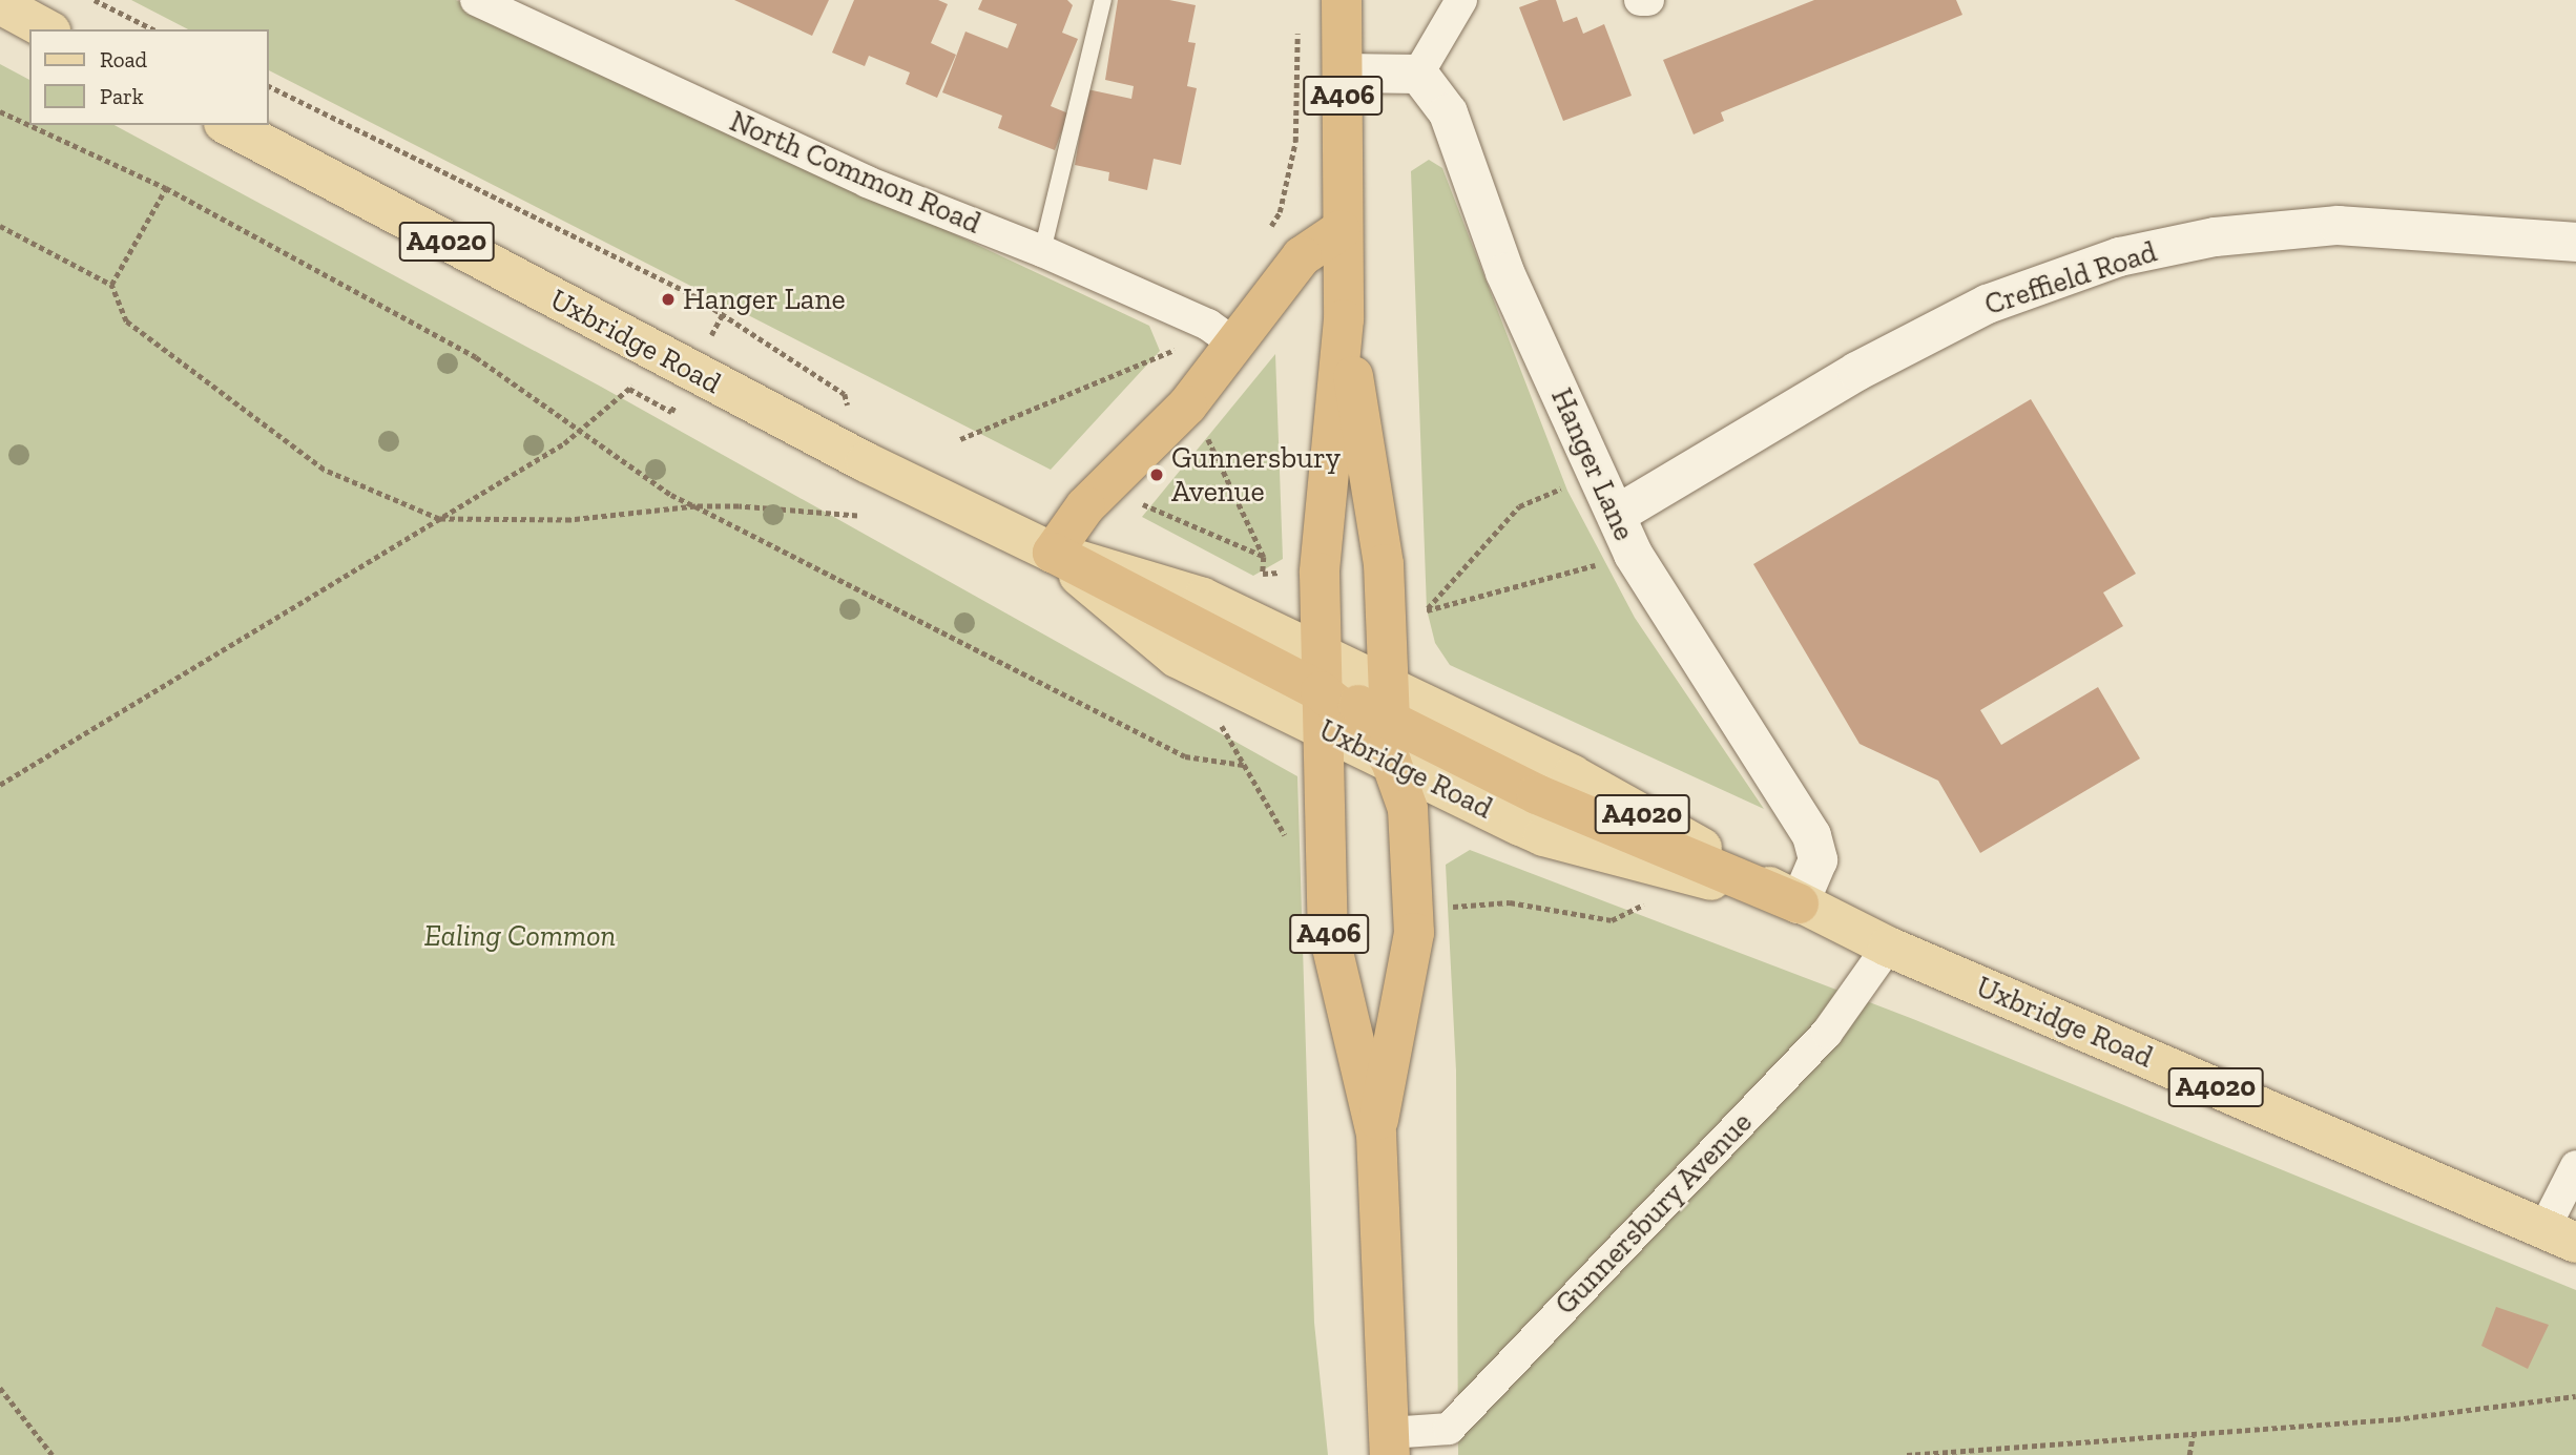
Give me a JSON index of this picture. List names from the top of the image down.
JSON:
{
  "streets": {
    "highway": ["A406", "Gunnersbury Avenue"],
    "main road": ["A4020", "Uxbridge Road"],
    "street": ["North Common Road", "Creffield Road", "Hanger Lane"]
  },
  "crossings": [
    ["A406", "Uxbridge Road"],
    ["A406", "Gunnersbury Avenue"],
    ["Creffield Road", "Hanger Lane"],
    ["Uxbridge Road", "Hanger Lane"],
    ["Uxbridge Road", "Gunnersbury Avenue"]
  ],
  "parks": ["Ealing Common"],
  "places": ["Hanger Lane", "Gunnersbury Avenue"],
  "legend": ["Road", "Park"]
}
